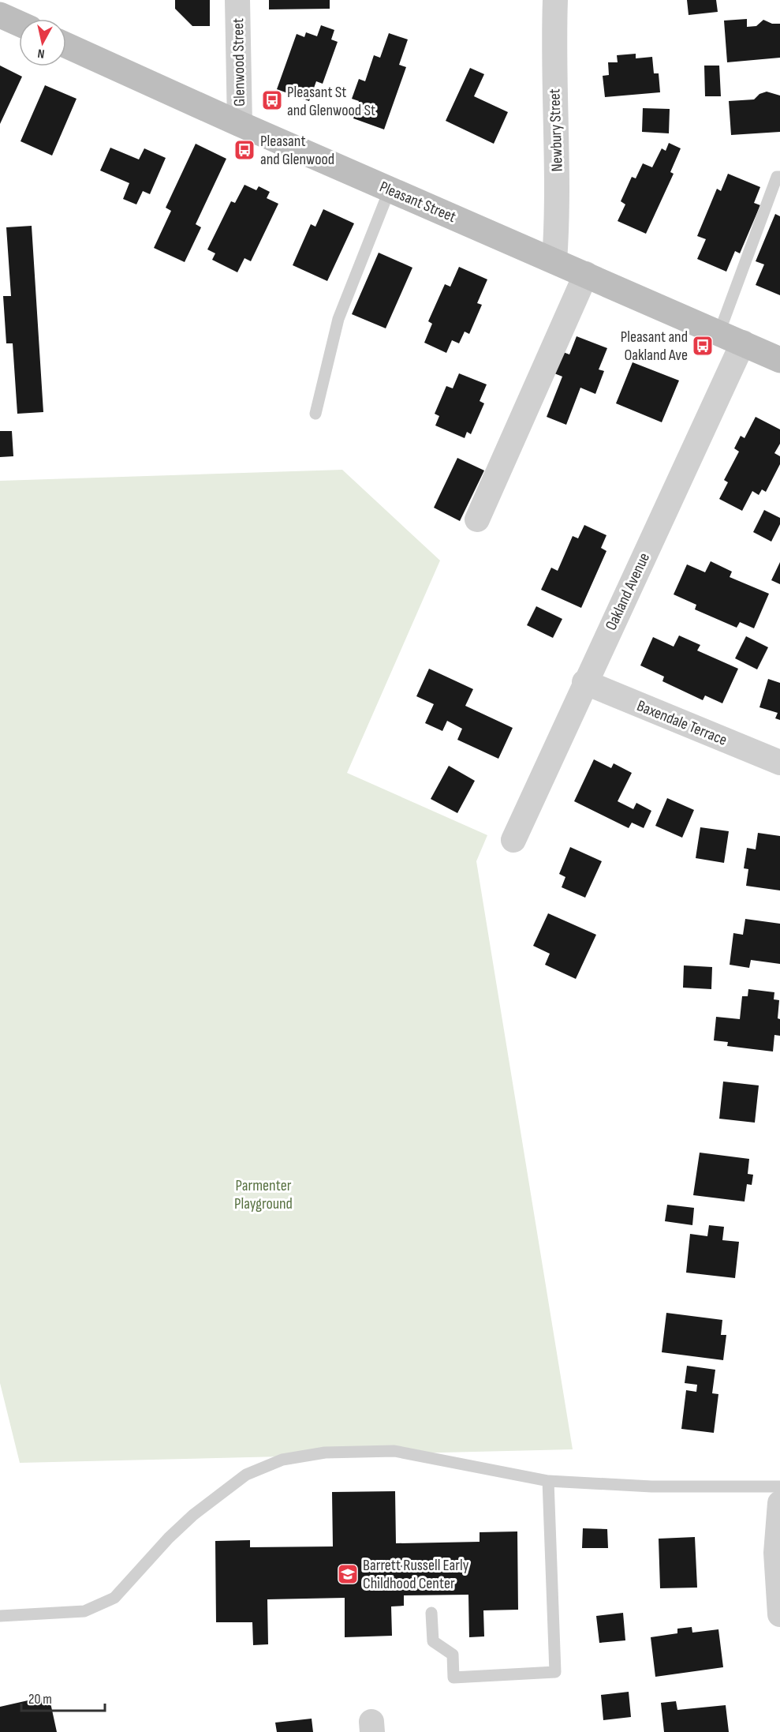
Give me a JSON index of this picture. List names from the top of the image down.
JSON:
{
  "streets": {
    "main road": ["Pleasant Street"],
    "street": [
      "Glenwood Street",
      "Newbury Street",
      "Oakland Avenue",
      "Baxendale Terrace"
    ]
  },
  "crossings": [
    ["Glenwood Street", "Pleasant Street"],
    ["Newbury Street", "Pleasant Street"],
    ["Pleasant Street", "Oakland Avenue"],
    ["Oakland Avenue", "Baxendale Terrace"]
  ],
  "parks": ["Parmenter Playground"],
  "places": {
    "bus stop": ["Pleasant St and Glenwood St", "Pleasant and Glenwood", "Pleasant and Oakland Ave"],
    "school or university": ["Barrett Russell Early Childhood Center"]
  },
  "scale_bar": "20 m",
  "north": "bottom"
}
